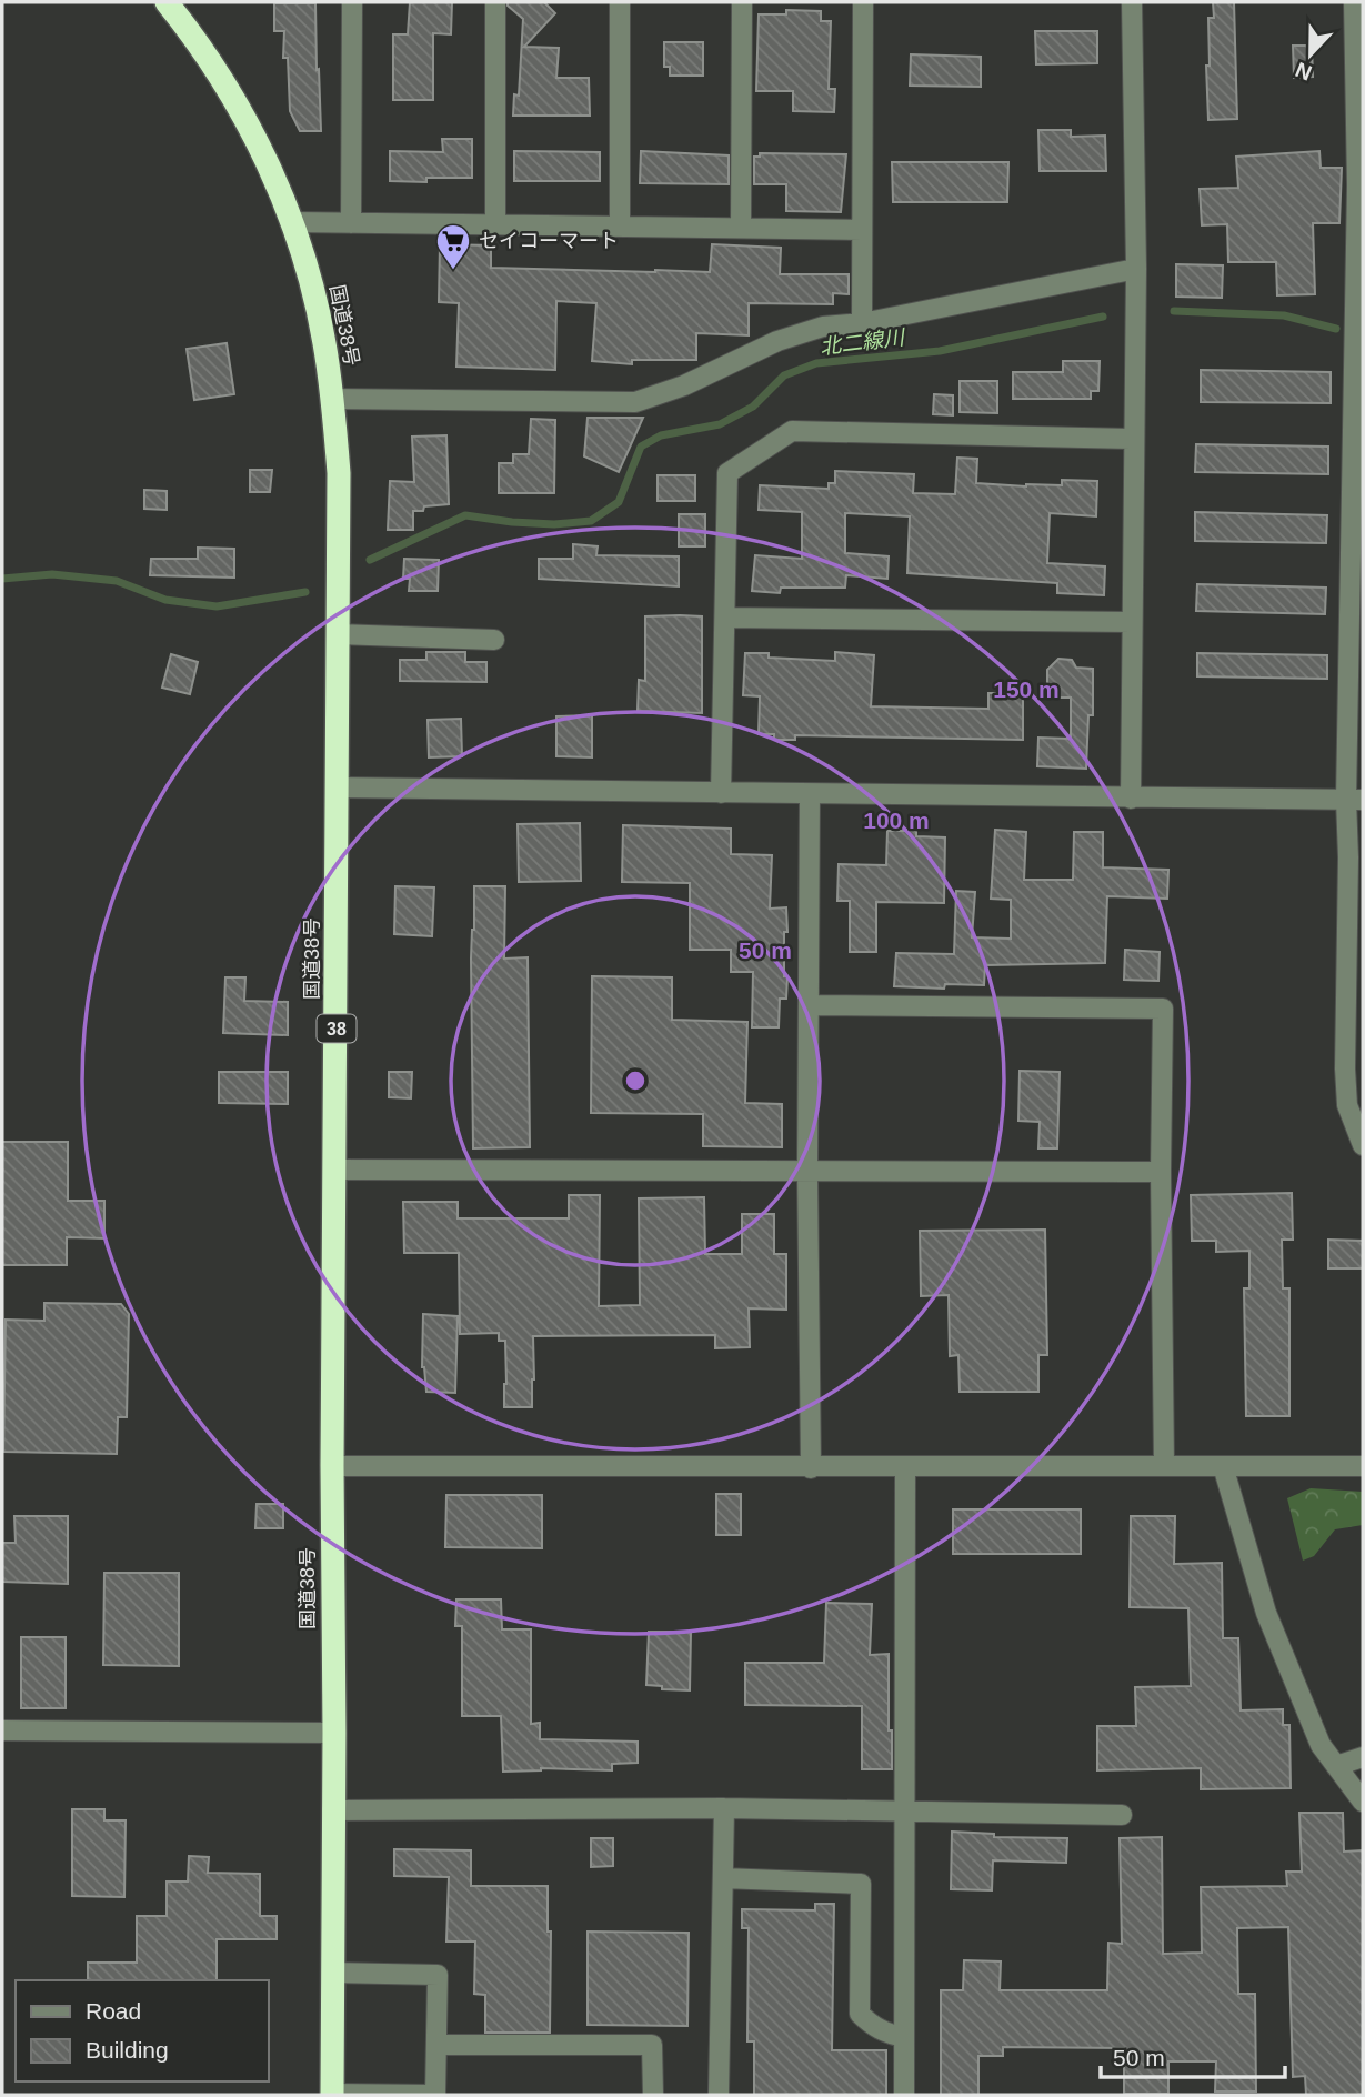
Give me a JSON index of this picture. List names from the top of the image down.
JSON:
{
  "streets": {
    "highway": ["国道38号", "38"]
  },
  "water": ["北二線川"],
  "places": {
    "supermarket": ["セイコーマート"]
  },
  "legend": ["Road", "Building"],
  "scale_bar": "50 m",
  "north": "bottom",
  "rings": ["150 m", "100 m", "50 m"]
}
